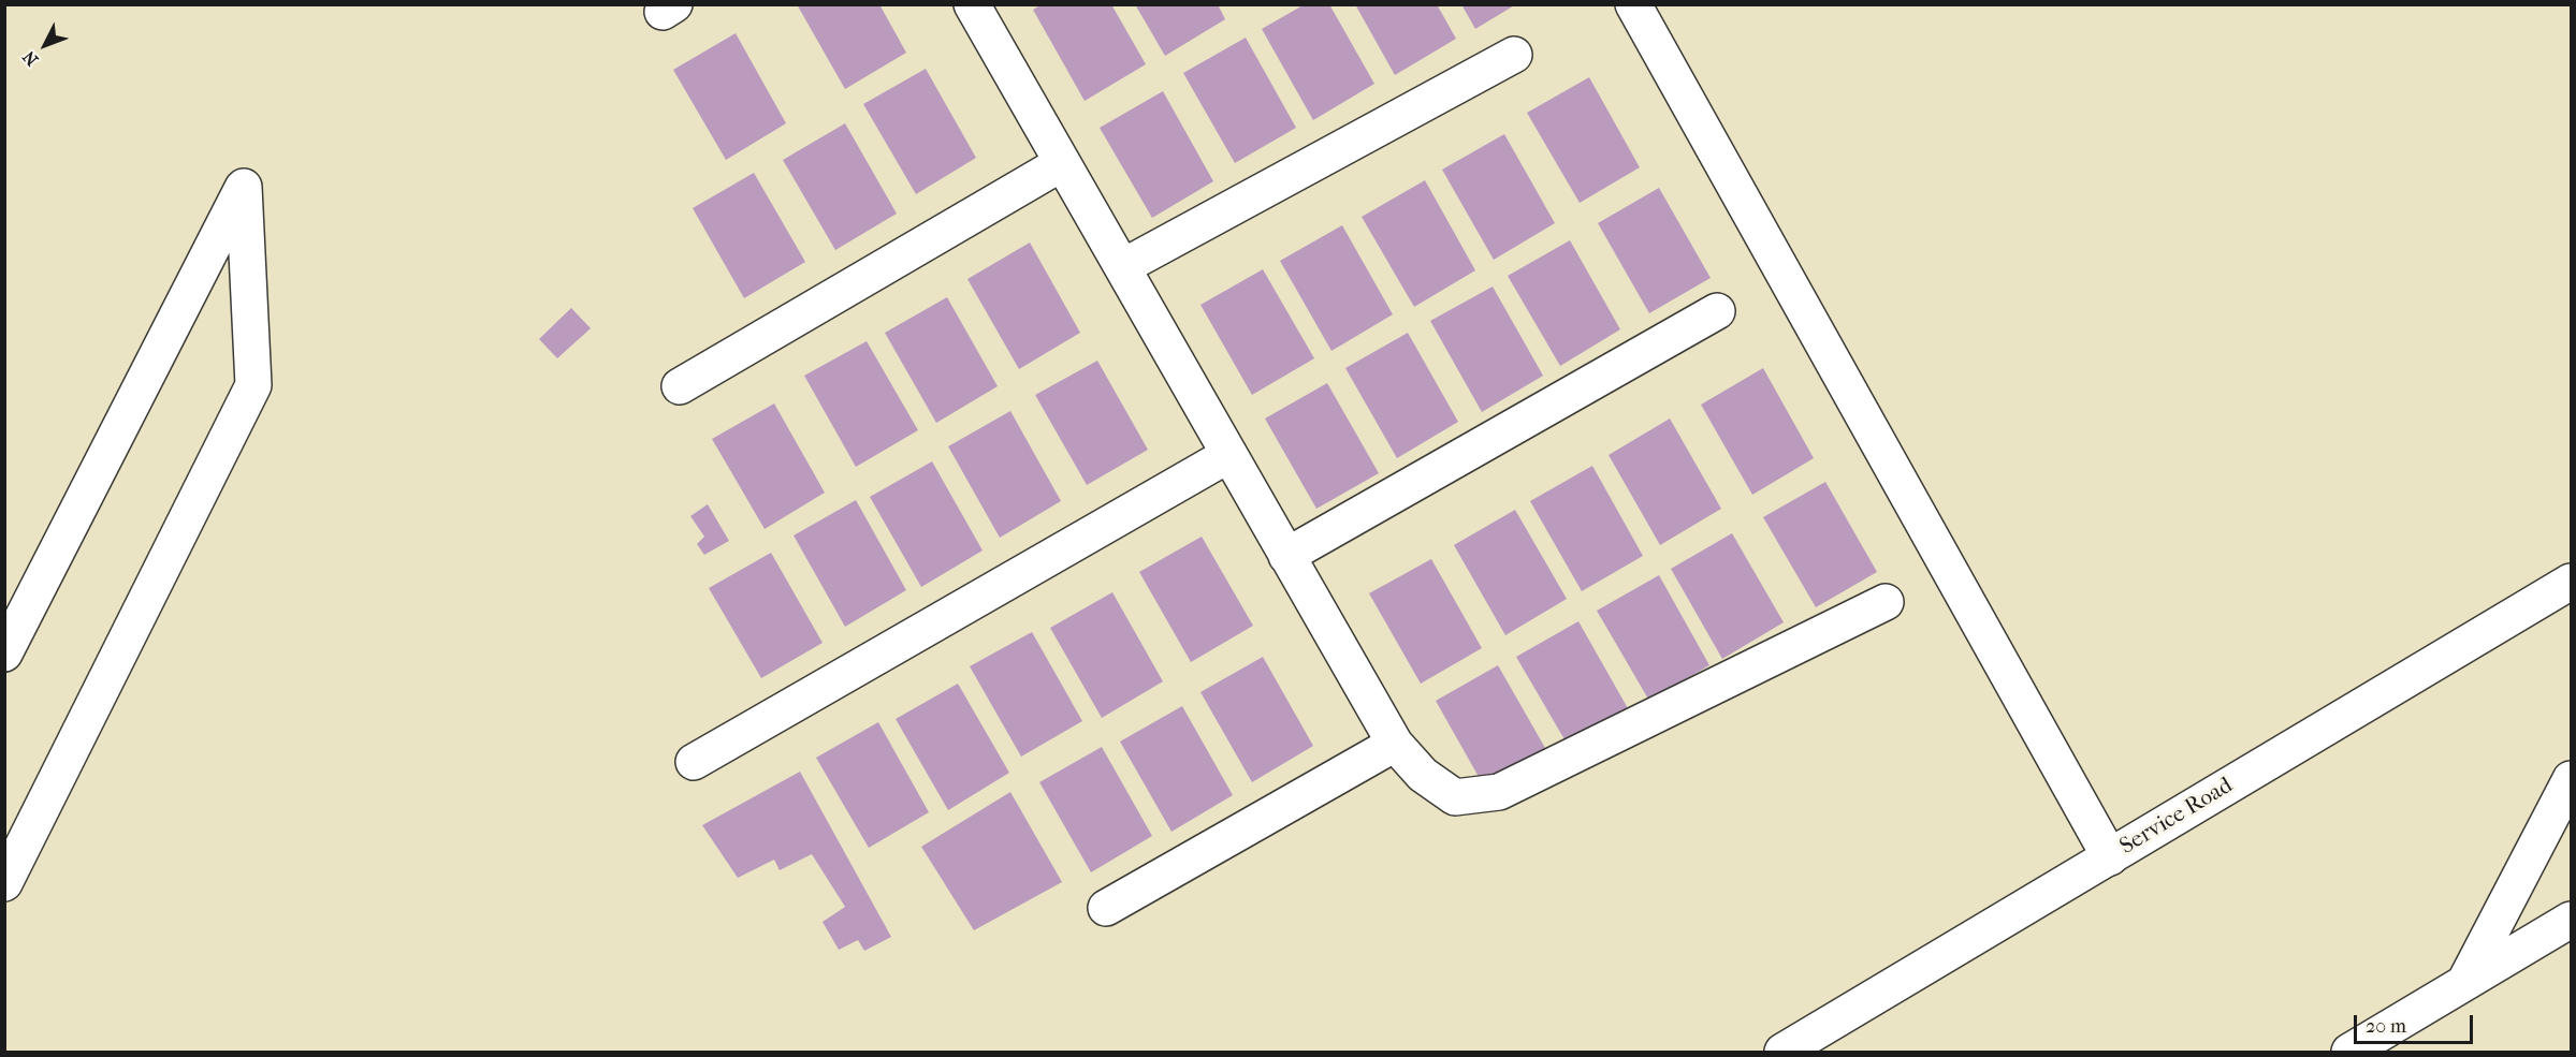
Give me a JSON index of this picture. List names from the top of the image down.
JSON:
{
  "streets": {
    "main road": ["Service Road"]
  },
  "scale_bar": "20 m",
  "north": "bottom left"
}
